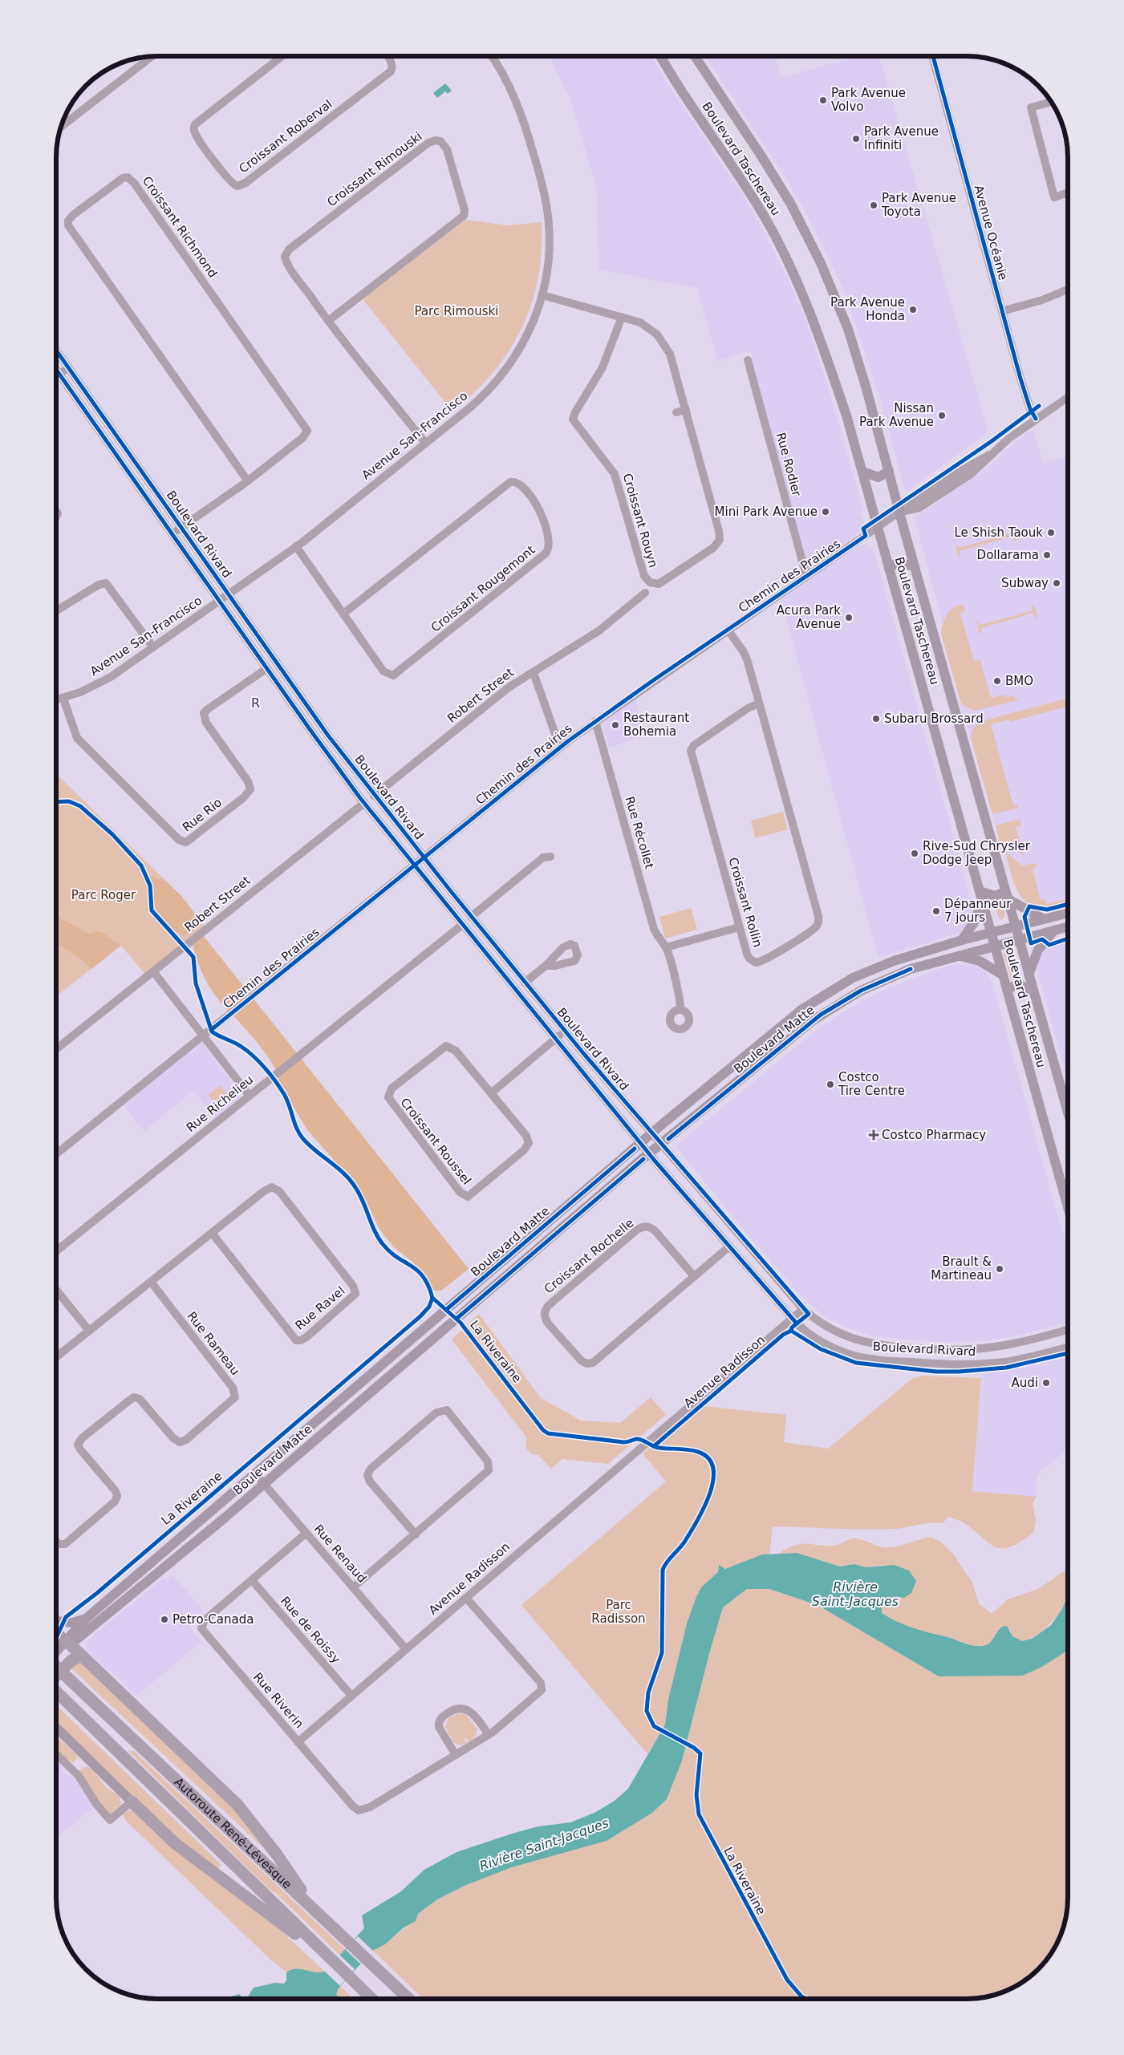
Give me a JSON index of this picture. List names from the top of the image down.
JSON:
{
  "streets": {
    "highway": ["Autoroute René-Lévesque"],
    "main road": ["Boulevard Taschereau", "Boulevard Matte"],
    "street": [
      "Croissant Roberval",
      "Croissant Rimouski",
      "Croissant Richmond",
      "Avenue Océanie",
      "Avenue San-Francisco",
      "Rue Rodier",
      "Croissant Rouyn",
      "Boulevard Rivard",
      "Chemin des Prairies",
      "Croissant Rougemont",
      "Robert Street",
      "Rue Rio",
      "Rue Récollet",
      "Croissant Rollin",
      "Rue Richelieu",
      "Croissant Roussel",
      "Croissant Rochelle",
      "Rue Ravel",
      "Rue Rameau",
      "Avenue Radisson",
      "Rue Renaud",
      "Rue de Roissy",
      "Rue Riverin"
    ],
    "cycle path": ["La Riveraine"]
  },
  "crossings": [
    ["Boulevard Taschereau", "Chemin des Prairies"],
    ["Boulevard Taschereau", "Boulevard Matte"],
    ["Croissant Rimouski", "Avenue San-Francisco"],
    ["Croissant Richmond", "Boulevard Rivard"],
    ["Avenue Océanie", "Chemin des Prairies"],
    ["Avenue San-Francisco", "Croissant Rouyn"],
    ["Avenue San-Francisco", "Boulevard Rivard"],
    ["Avenue San-Francisco", "Croissant Rougemont"],
    ["Avenue San-Francisco", "Rue Rio"],
    ["Rue Rodier", "Chemin des Prairies"],
    ["Boulevard Rivard", "Chemin des Prairies"],
    ["Boulevard Rivard", "Robert Street"],
    ["Boulevard Rivard", "Rue Rio"],
    ["Boulevard Rivard", "Boulevard Matte"],
    ["Boulevard Rivard", "Rue Richelieu"],
    ["Boulevard Rivard", "Croissant Rochelle"],
    ["Boulevard Rivard", "Avenue Radisson"],
    ["Chemin des Prairies", "Rue Récollet"],
    ["Chemin des Prairies", "Croissant Rollin"],
    ["Boulevard Matte", "Rue Renaud"],
    ["Rue Ravel", "Rue Rameau"],
    ["Avenue Radisson", "Rue Renaud"],
    ["Avenue Radisson", "Rue de Roissy"],
    ["Avenue Radisson", "Rue Riverin"],
    ["Rue Renaud", "Rue Riverin"],
    ["Rue de Roissy", "Rue Riverin"]
  ],
  "districts": ["R"],
  "water": ["Rivière Saint-Jacques"],
  "parks": ["Parc Rimouski", "Parc Roger", "Parc Radisson"],
  "places": {
    "other": [
      "Park Avenue Volvo",
      "Park Avenue Infiniti",
      "Park Avenue Toyota",
      "Park Avenue Honda",
      "Nissan Park Avenue",
      "Mini Park Avenue",
      "Le Shish Taouk",
      "Dollarama",
      "Subway",
      "Acura Park Avenue",
      "BMO",
      "Subaru Brossard",
      "Restaurant Bohemia",
      "Rive-Sud Chrysler Dodge Jeep",
      "Dépanneur 7 jours",
      "Costco Tire Centre",
      "Brault & Martineau",
      "Audi",
      "Petro-Canada"
    ],
    "health": ["Costco Pharmacy"]
  }
}
